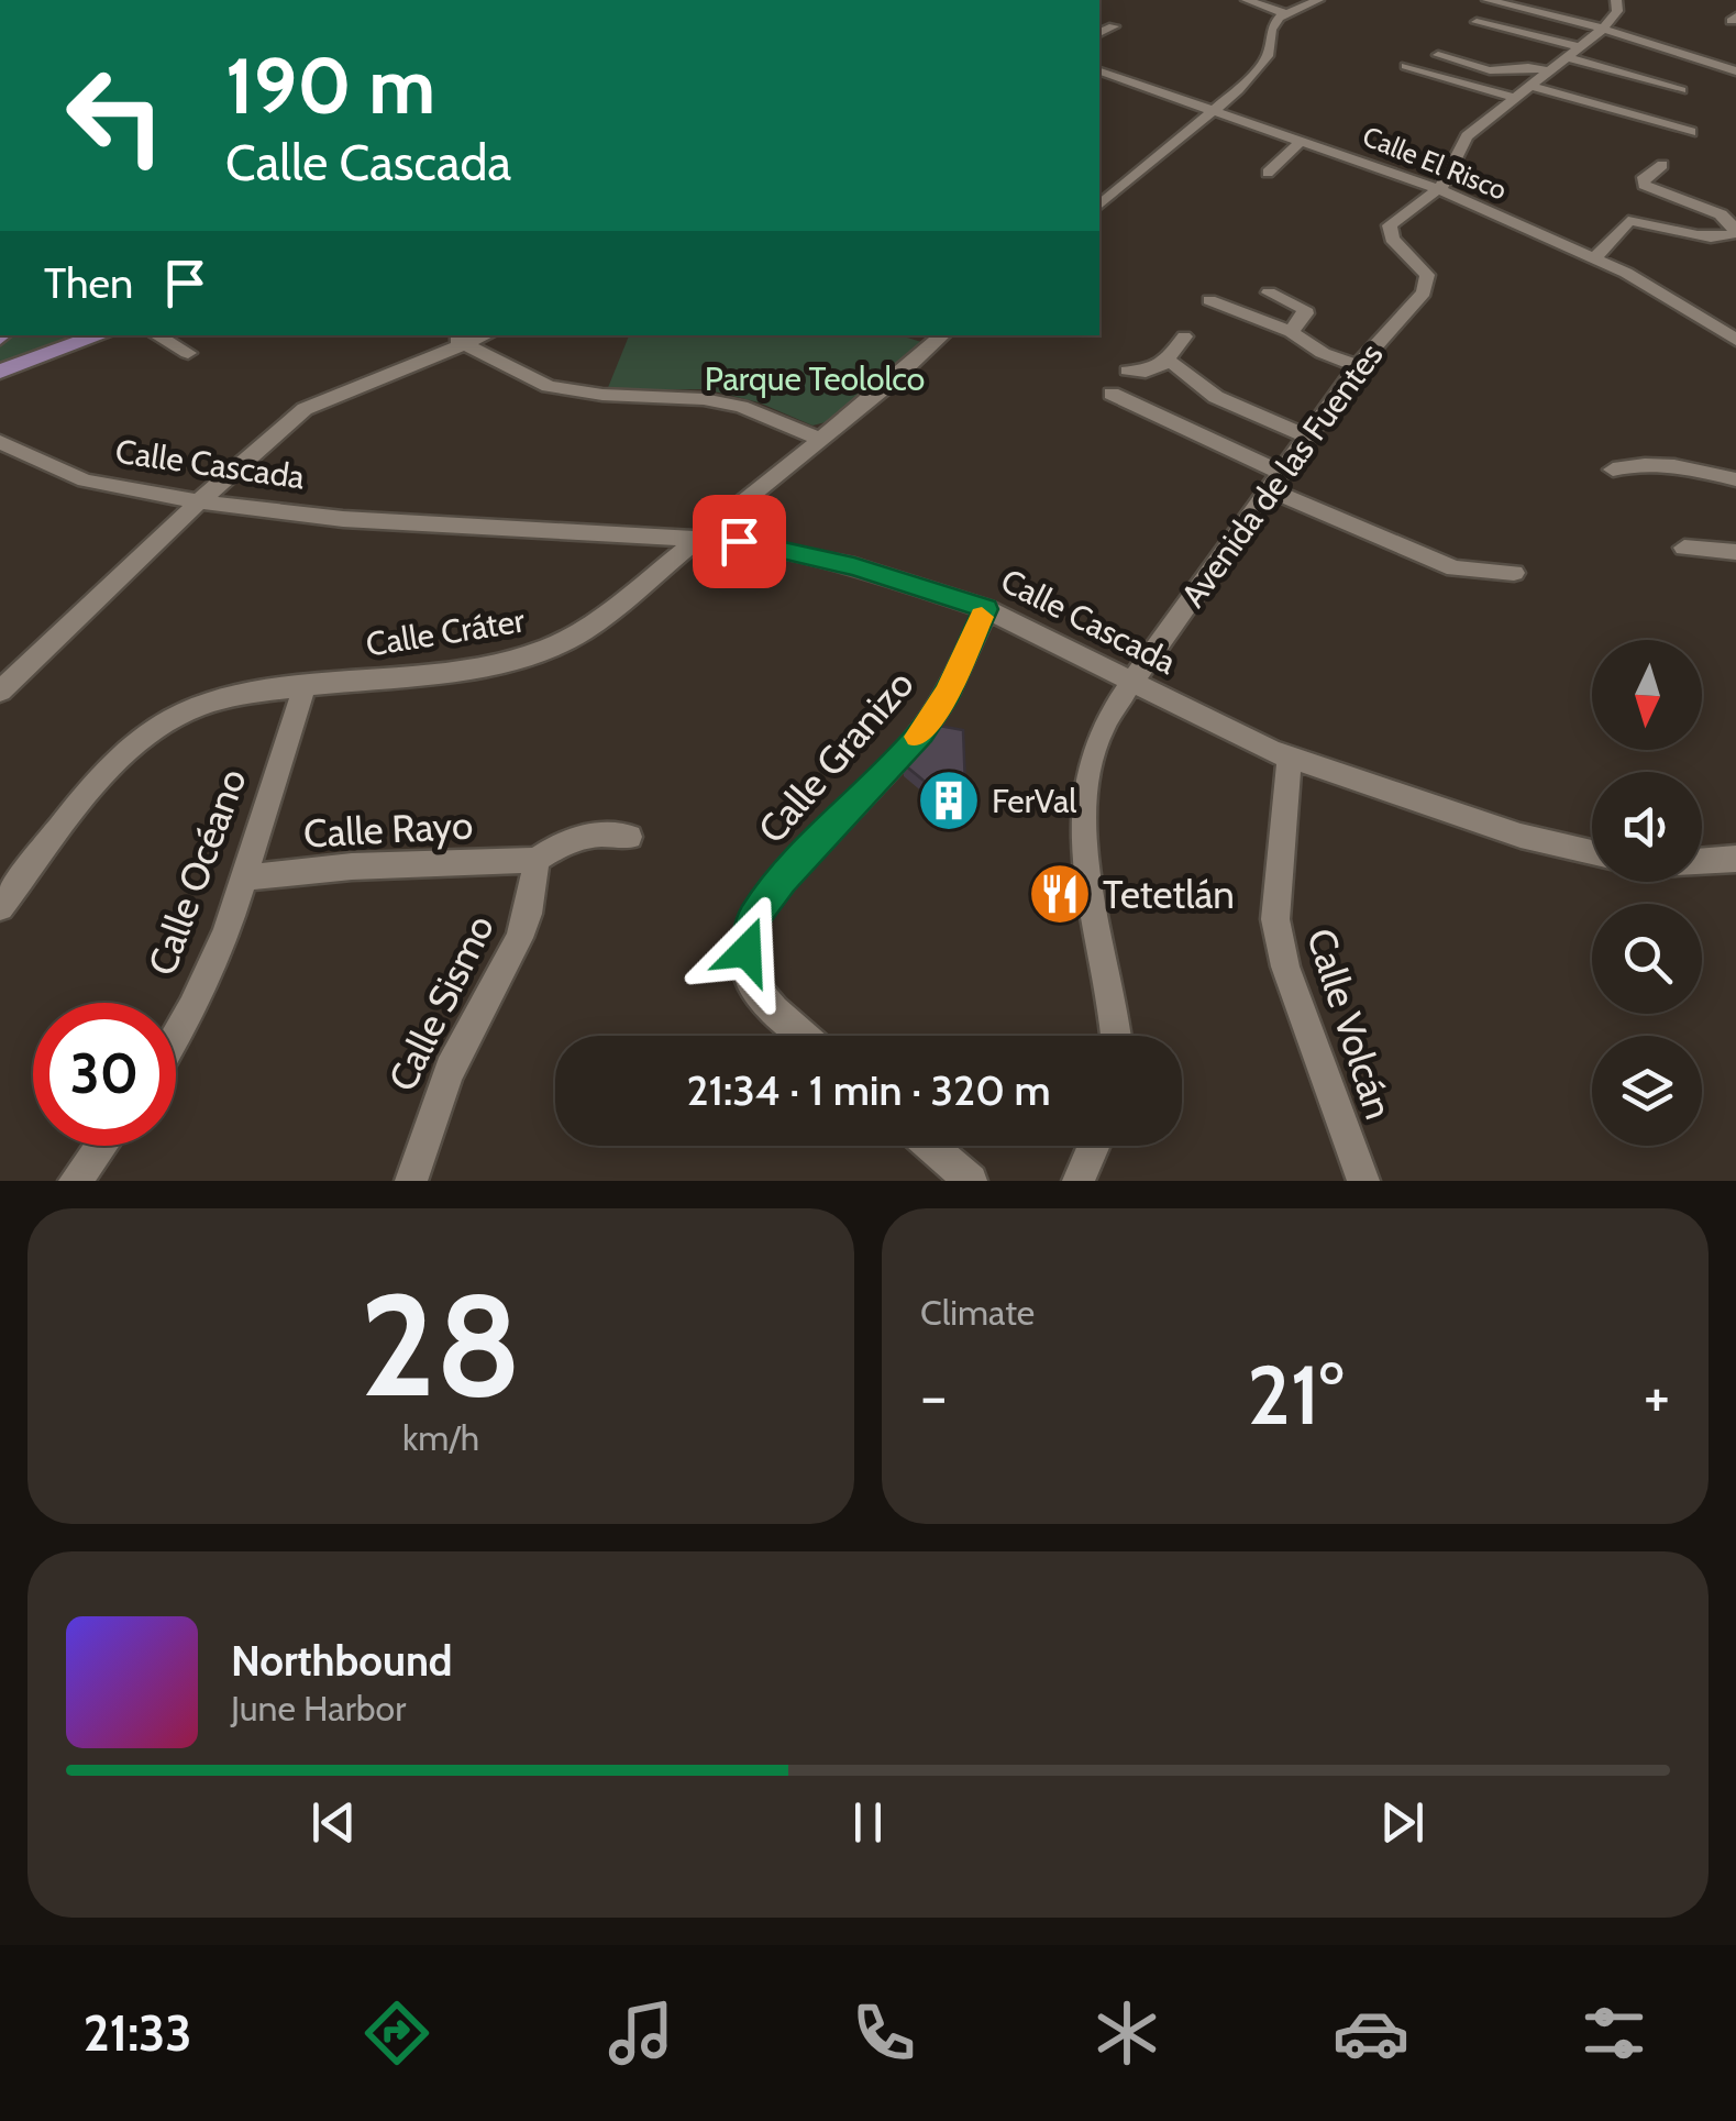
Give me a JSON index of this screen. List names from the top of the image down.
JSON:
{
  "streets": {
    "street": [
      "Calle El Risco",
      "Calle Cascada",
      "Avenida de las Fuentes",
      "Calle Cráter",
      "Calle Granizo",
      "Calle Rayo",
      "Calle Océano",
      "Calle Sismo",
      "Calle Volcán"
    ]
  },
  "crossings": [
    ["Calle El Risco", "Avenida de las Fuentes"],
    ["Calle Cascada", "Avenida de las Fuentes"],
    ["Calle Cascada", "Calle Cráter"],
    ["Calle Cascada", "Calle Granizo"],
    ["Calle Cascada", "Calle Volcán"],
    ["Calle Cráter", "Calle Océano"],
    ["Calle Rayo", "Calle Océano"],
    ["Calle Rayo", "Calle Sismo"]
  ],
  "parks": ["Parque Teololco"],
  "places": {
    "building": ["FerVal"],
    "restaurant": ["Tetetlán"]
  },
  "north": "bottom",
  "page": {
    "turn": ["190 m", "Calle Cascada"],
    "then": "Then",
    "limit": "30",
    "trip": "21:34 · 1 min · 320 m",
    "tile": [
      ["28", "km/h"],
      "Climate"
    ],
    "heat": ["−", "21°", "+"],
    "song": ["Northbound", "June Harbor"],
    "tabs": "21:33"
  }
}
